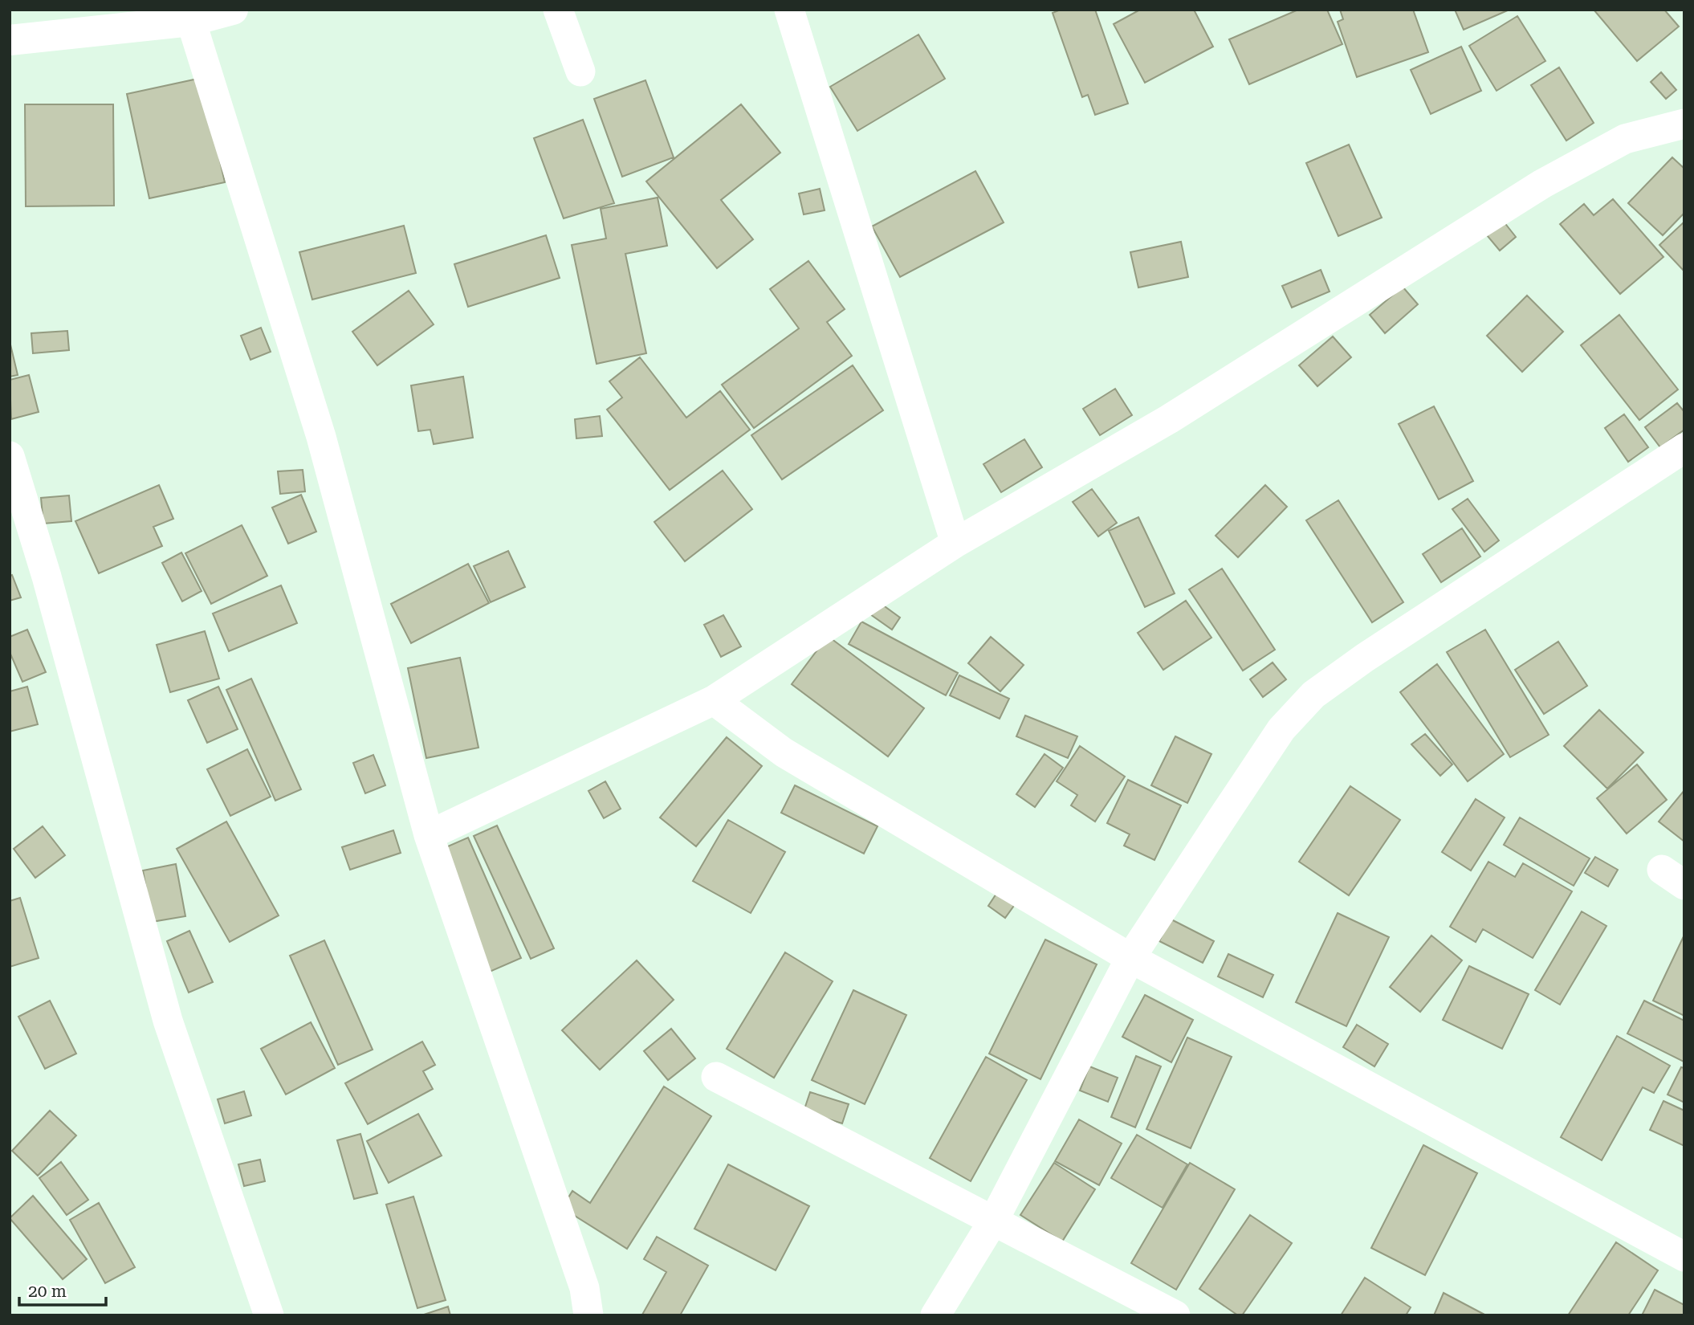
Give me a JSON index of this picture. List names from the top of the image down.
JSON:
{
  "scale_bar": "20 m"
}
